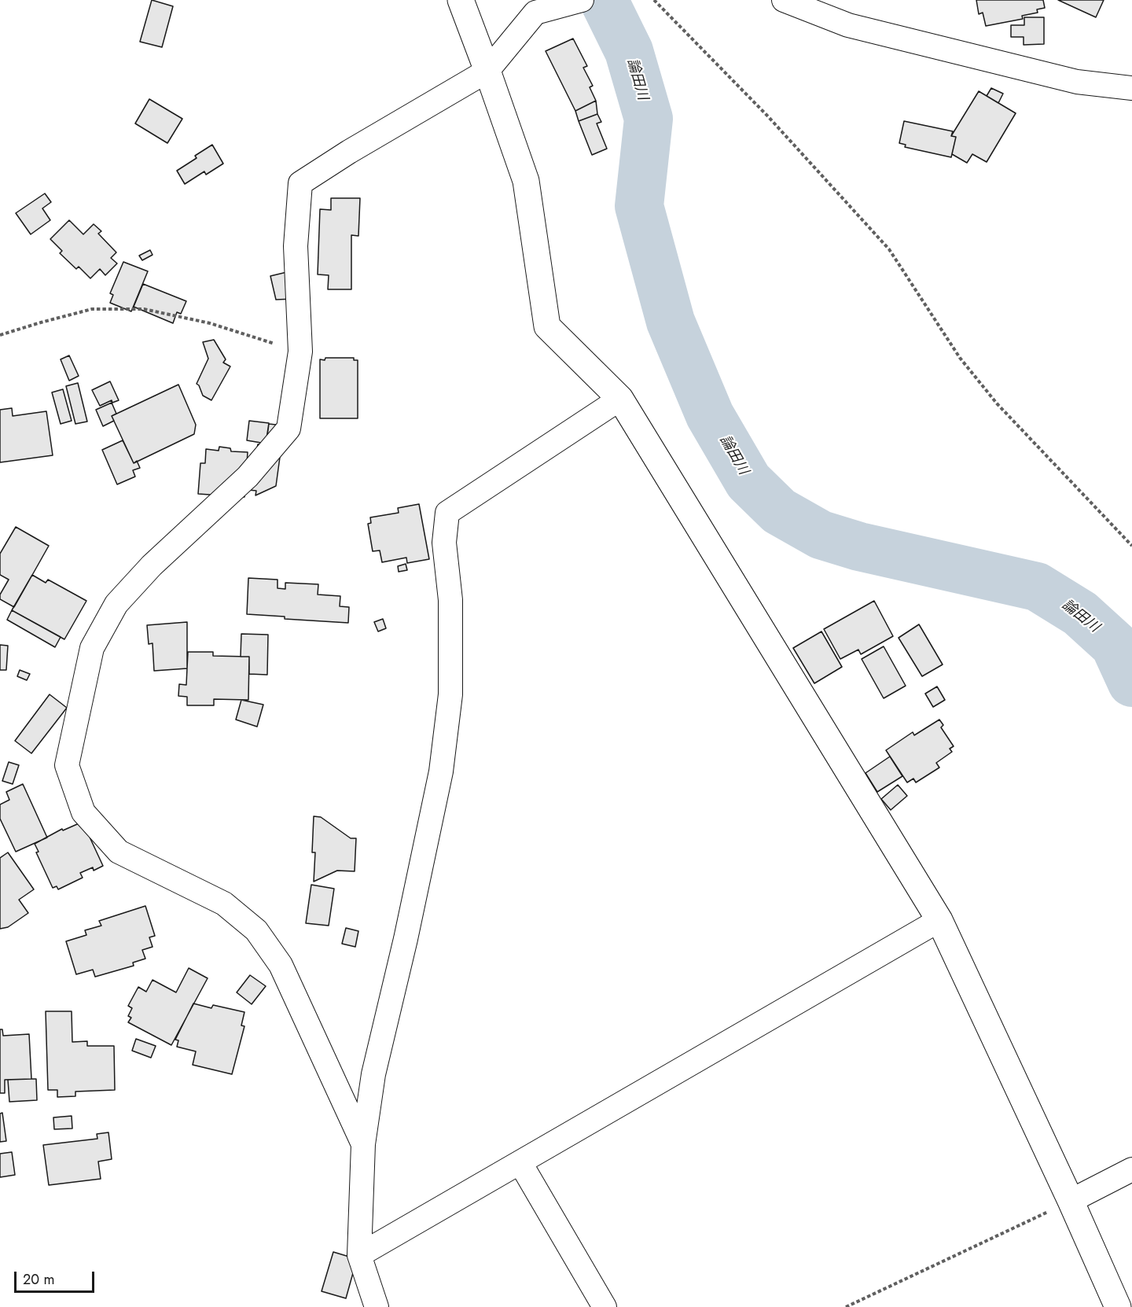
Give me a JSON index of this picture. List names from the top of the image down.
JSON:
{
  "water": ["論田川"],
  "scale_bar": "20 m"
}
